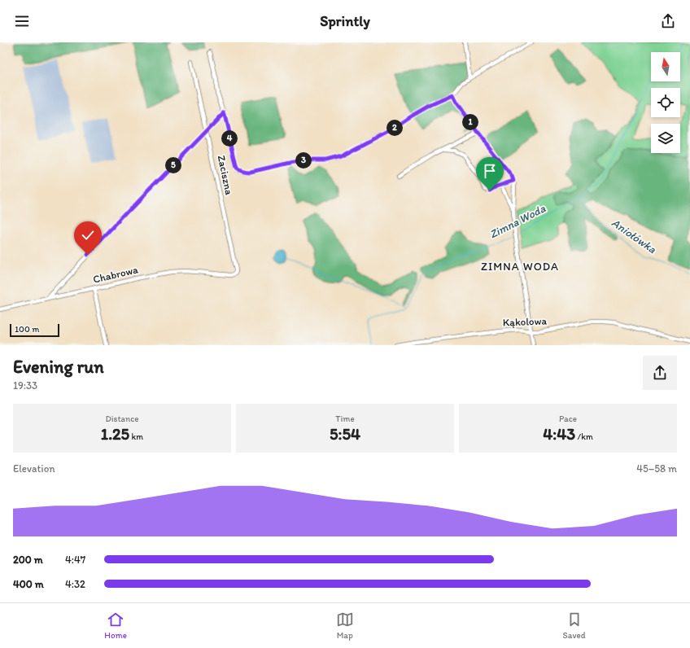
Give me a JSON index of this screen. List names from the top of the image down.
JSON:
{
  "streets": {
    "street": ["Zaciszna", "Chabrowa", "Kąkolowa"]
  },
  "crossings": [
    ["Zaciszna", "Chabrowa"]
  ],
  "districts": ["ZIMNA WODA"],
  "water": ["Zimna Woda", "Aniołówka"],
  "scale_bar": "100 m",
  "north": "top",
  "page": {
    "header": "Sprintly",
    "pins": [
      "1",
      "2",
      "4",
      "3",
      "5"
    ],
    "scale": "100 m",
    "heading": ["Evening run", "19:33"],
    "stats": [
      ["Distance", "1.25 km"],
      ["Time", "5:54"],
      ["Pace", "4:43 /km"]
    ],
    "chart": ["Elevation", "45–58 m"],
    "list": [
      {
        "name": "200 m",
        "note": "4:47"
      },
      {
        "name": "400 m",
        "note": "4:32"
      }
    ],
    "tabs": ["Home", "Map", "Saved"]
  }
}
